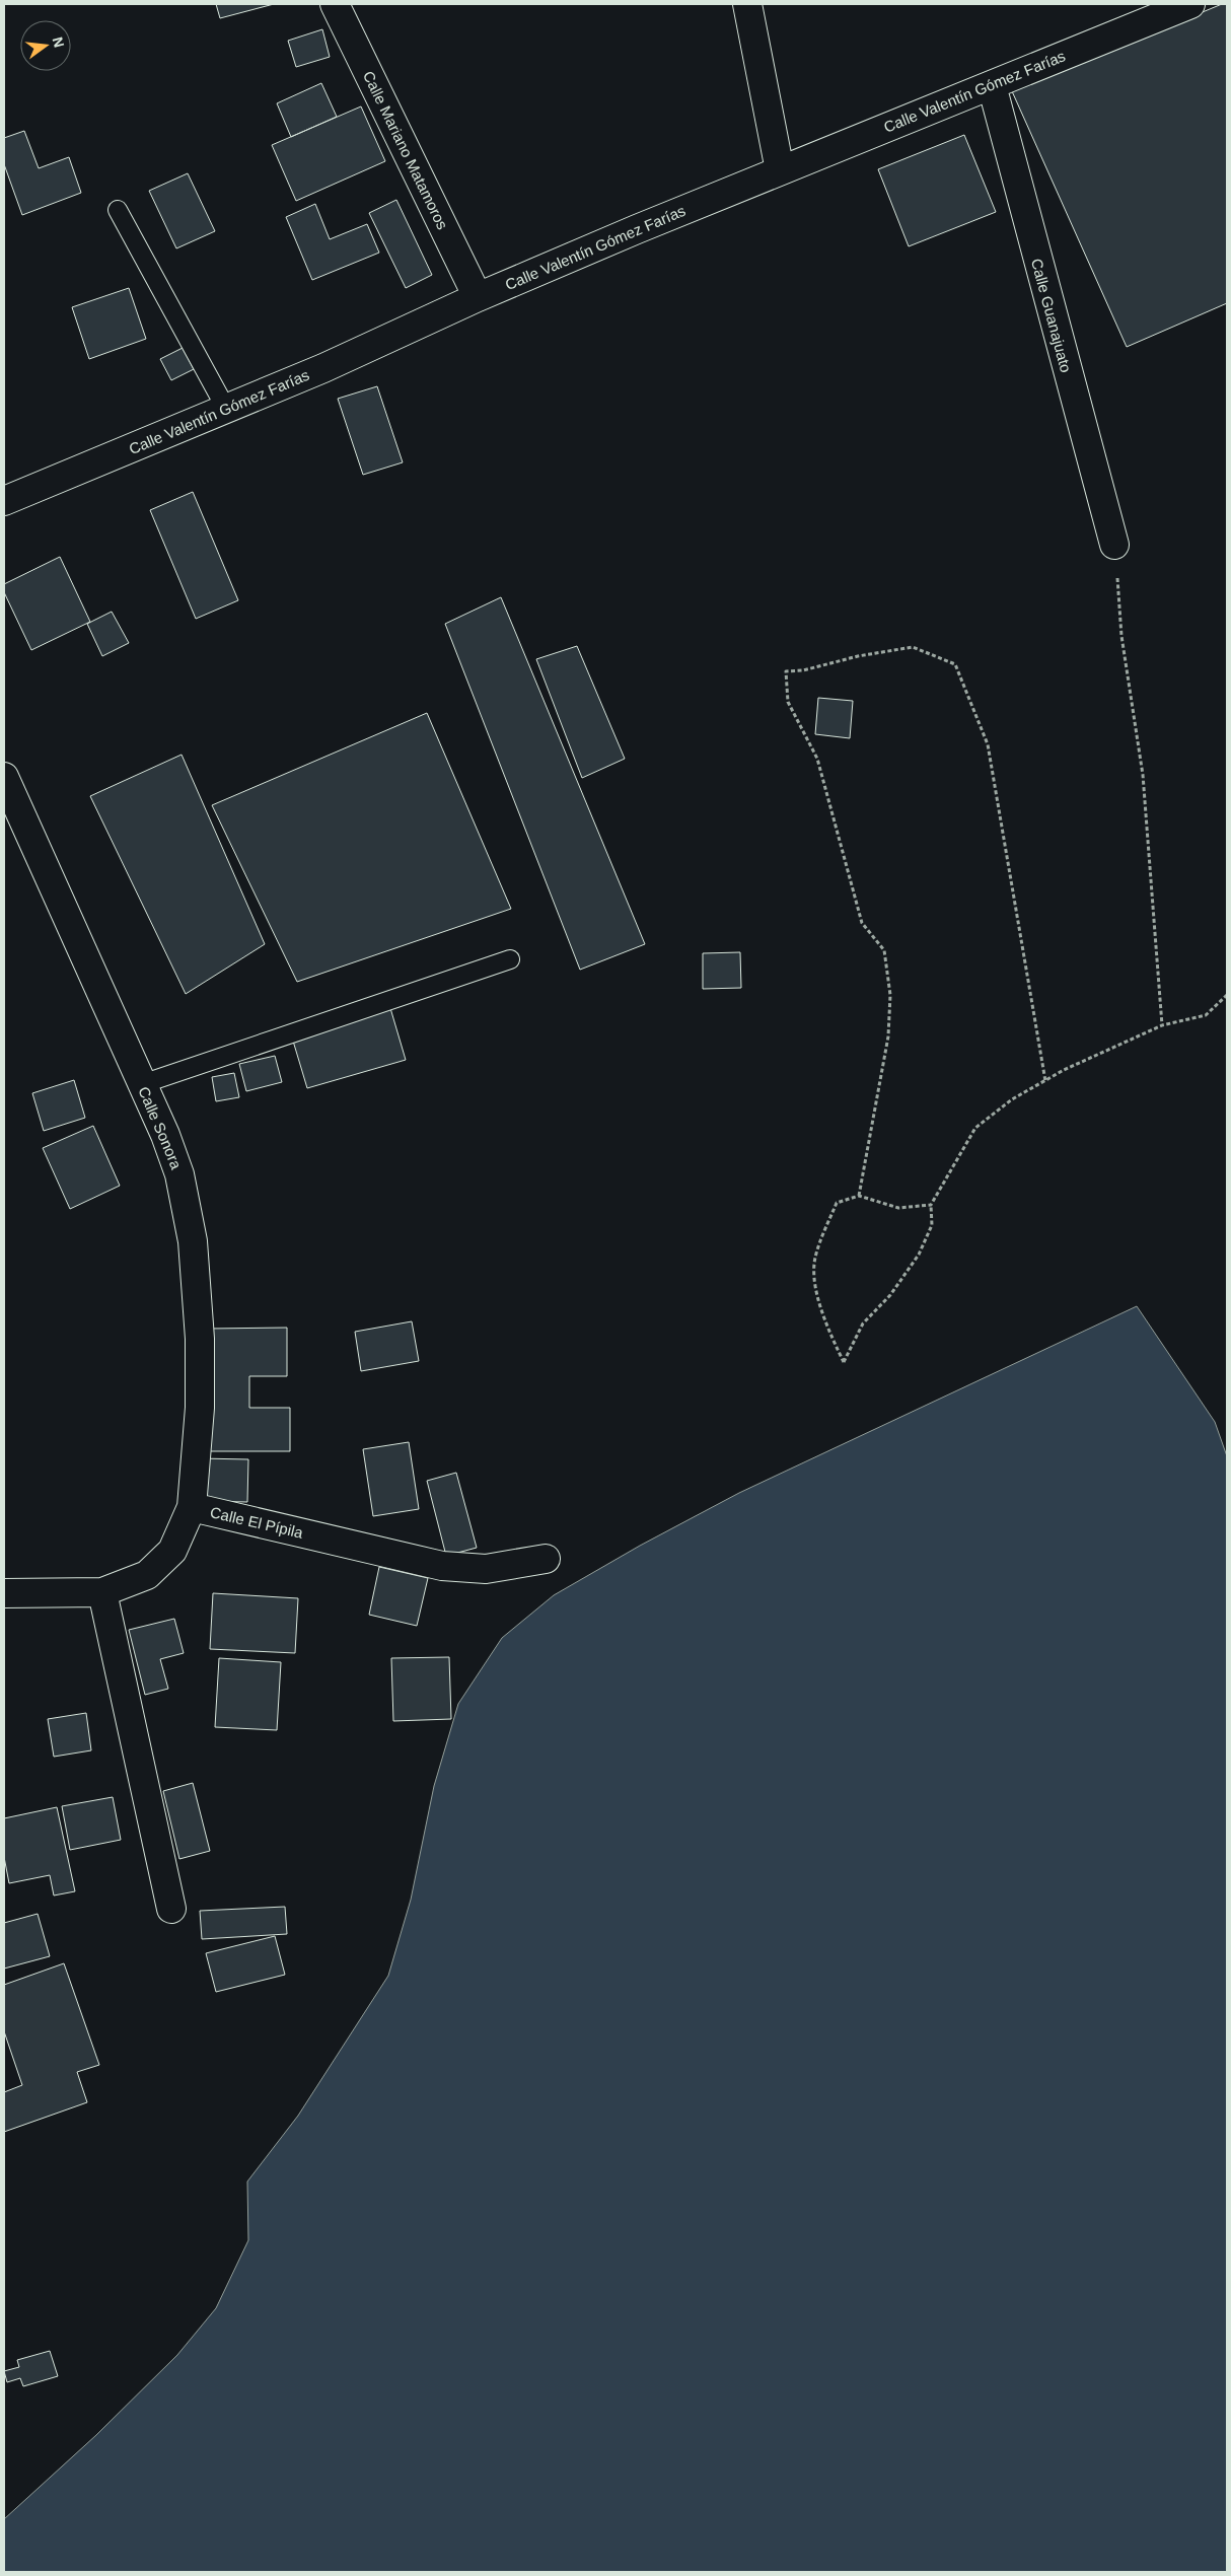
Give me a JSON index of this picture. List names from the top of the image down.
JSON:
{
  "streets": {
    "street": [
      "Calle Valentín Gómez Farías",
      "Calle Mariano Matamoros",
      "Calle Guanajuato",
      "Calle Sonora",
      "Calle El Pípila"
    ]
  },
  "crossings": [
    ["Calle Valentín Gómez Farías", "Calle Mariano Matamoros"],
    ["Calle Valentín Gómez Farías", "Calle Guanajuato"],
    ["Calle Sonora", "Calle El Pípila"]
  ],
  "north": "right"
}
